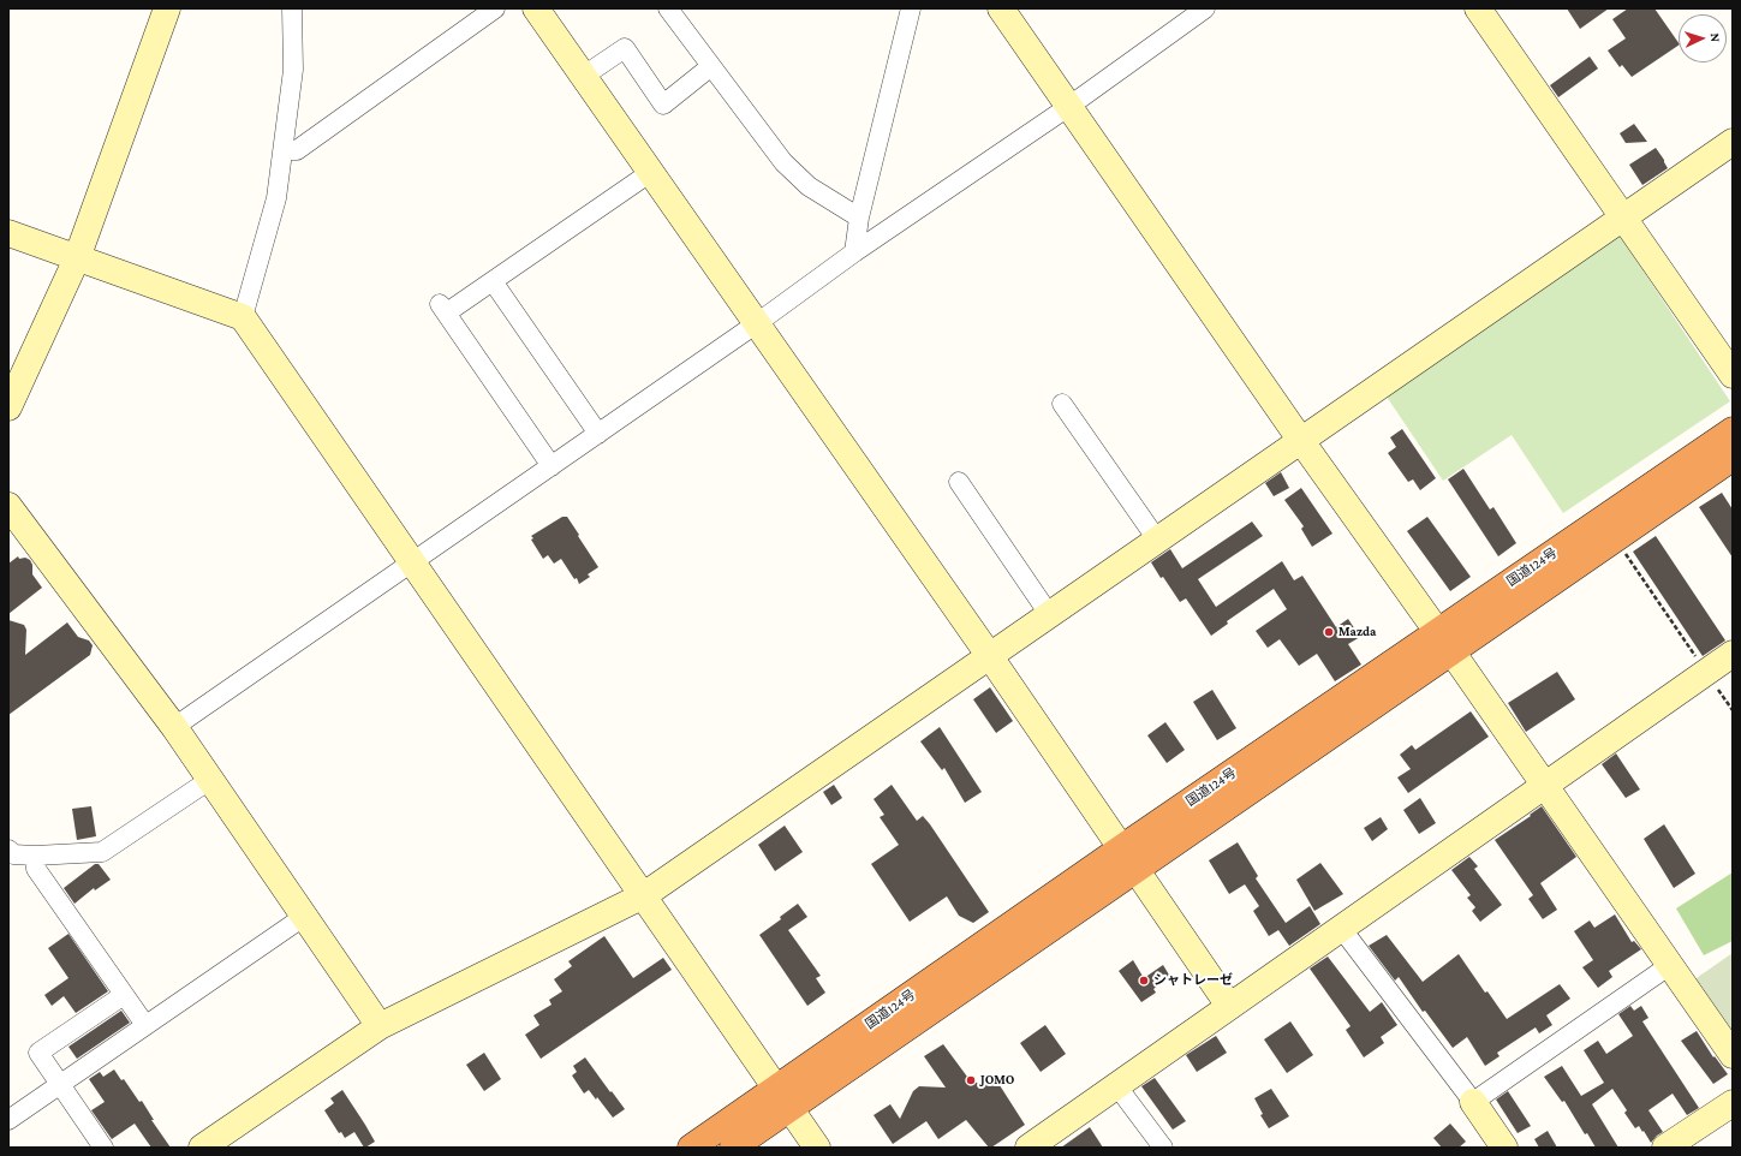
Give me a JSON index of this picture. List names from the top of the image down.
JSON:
{
  "streets": {
    "highway": ["国道124号"]
  },
  "places": ["Mazda", "シャトレーゼ", "JOMO"],
  "north": "right"
}
